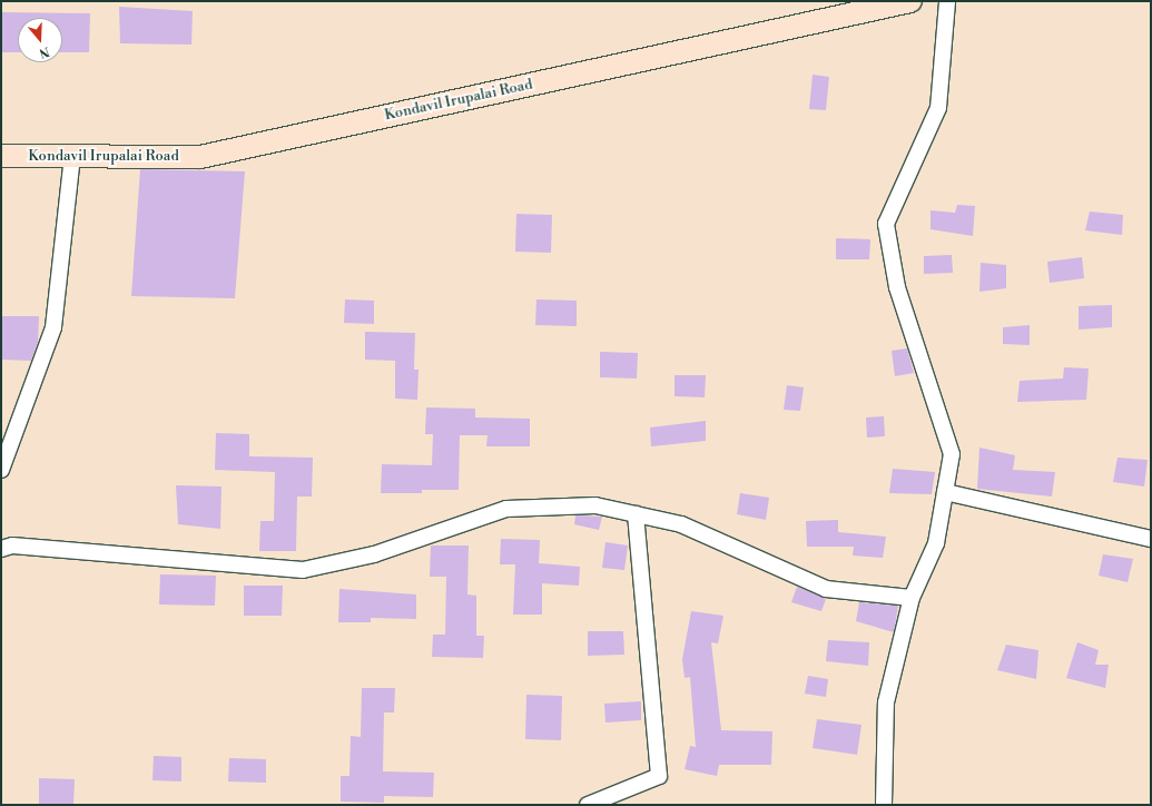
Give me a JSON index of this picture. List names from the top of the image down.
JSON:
{
  "streets": {
    "street": ["Kondavil Irupalai Road"]
  },
  "north": "bottom"
}
